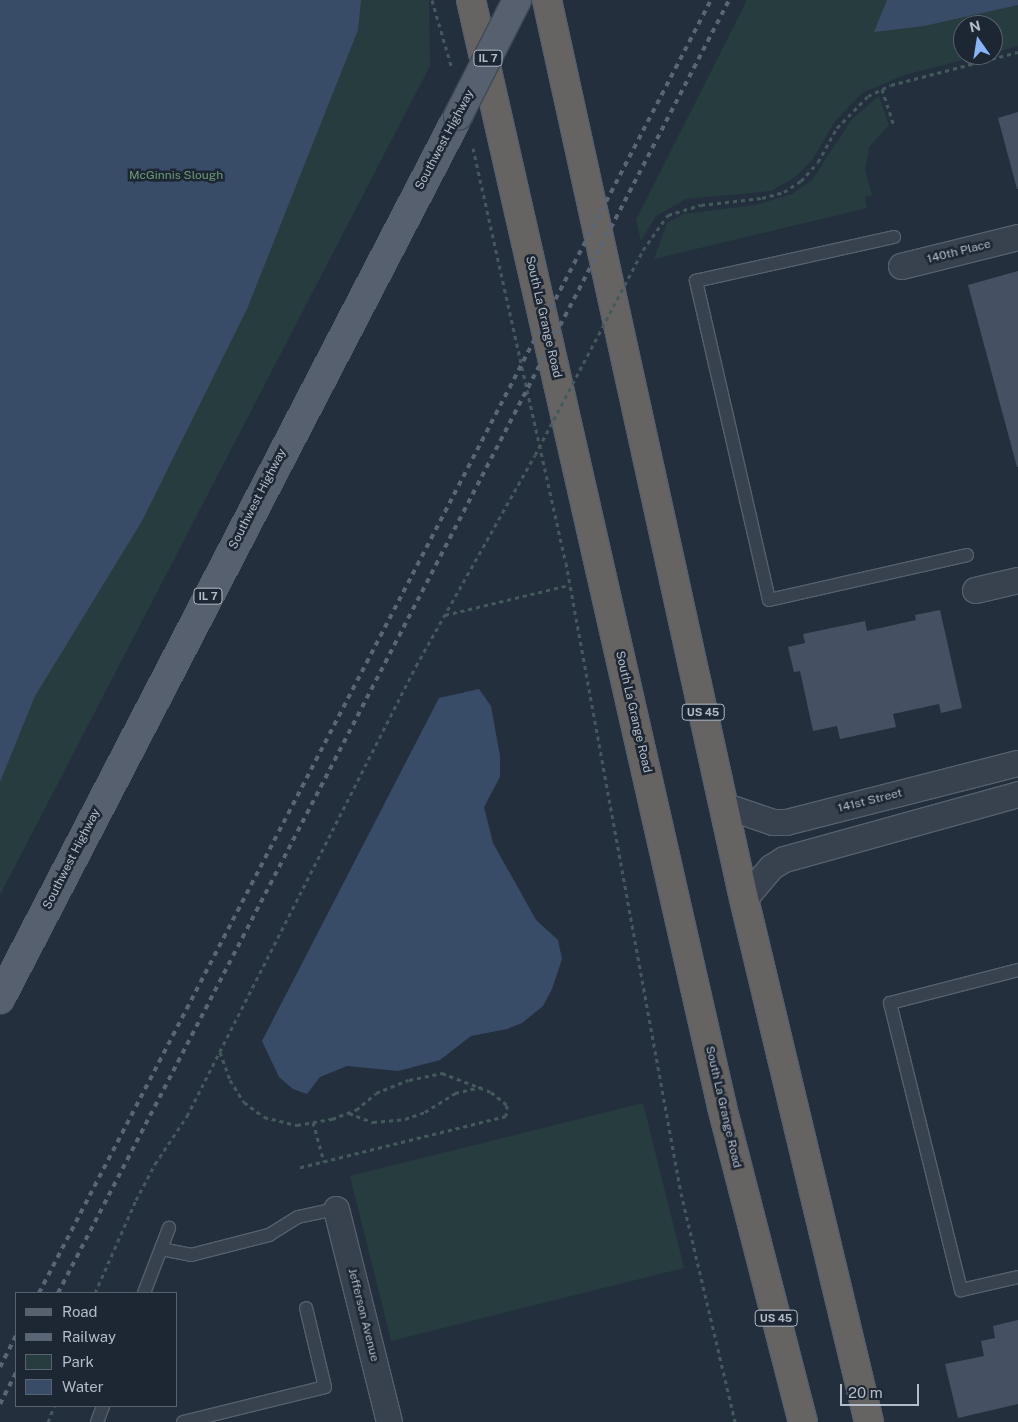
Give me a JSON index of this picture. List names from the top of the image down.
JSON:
{
  "streets": {
    "highway": ["South La Grange Road", "US 45"],
    "main road": ["IL 7", "Southwest Highway"],
    "street": ["140th Place", "141st Street", "Jefferson Avenue"]
  },
  "crossings": [
    ["US 45", "141st Street"]
  ],
  "parks": ["McGinnis Slough"],
  "legend": [
    "Road",
    "Railway",
    "Park",
    "Water"
  ],
  "scale_bar": "20 m",
  "north": "top"
}
